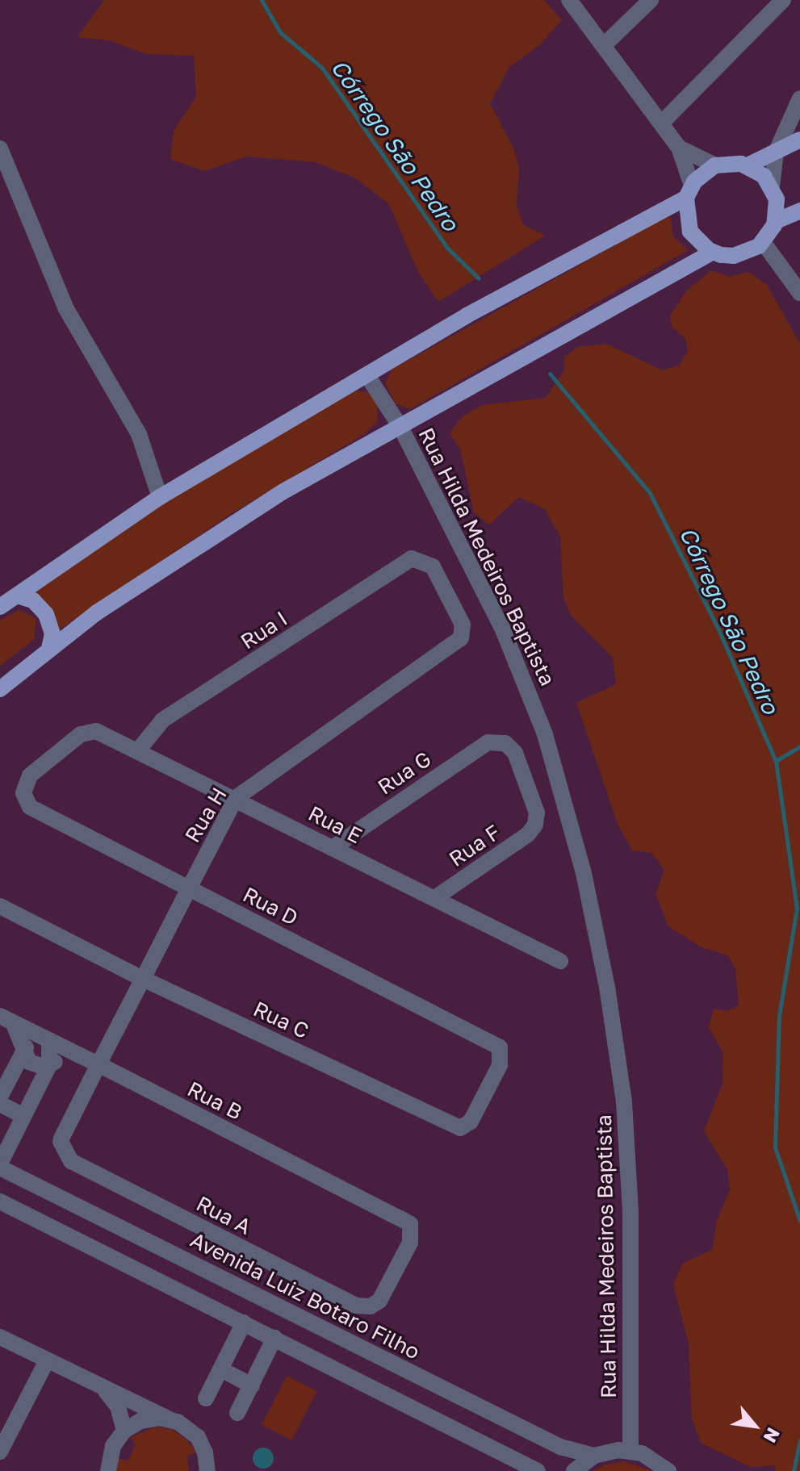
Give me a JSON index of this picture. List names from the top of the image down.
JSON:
{
  "streets": {
    "street": [
      "Rua Hilda Medeiros Baptista",
      "Rua I",
      "Rua G",
      "Rua H",
      "Rua E",
      "Rua F",
      "Rua D",
      "Rua C",
      "Rua B",
      "Rua A",
      "Avenida Luiz Botaro Filho"
    ]
  },
  "crossings": [
    ["Rua I", "Rua H"],
    ["Rua I", "Rua E"],
    ["Rua G", "Rua E"],
    ["Rua G", "Rua F"],
    ["Rua H", "Rua E"],
    ["Rua H", "Rua D"],
    ["Rua H", "Rua C"],
    ["Rua H", "Rua B"],
    ["Rua H", "Rua A"],
    ["Rua E", "Rua F"],
    ["Rua E", "Rua D"],
    ["Rua D", "Rua C"],
    ["Rua B", "Rua A"]
  ],
  "water": ["Córrego São Pedro"],
  "north": "bottom right"
}
